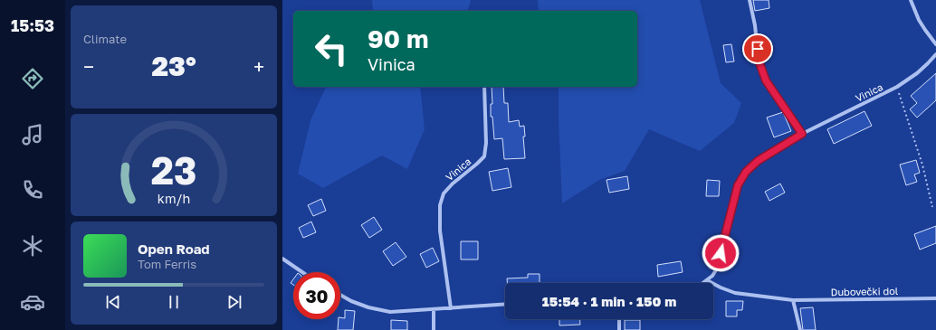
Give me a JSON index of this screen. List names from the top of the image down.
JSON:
{
  "streets": {
    "street": ["Vinica", "Dubovečki dol"]
  },
  "crossings": [
    ["Vinica", "Dubovečki dol"]
  ],
  "page": {
    "tabs": "15:53",
    "tile": "Climate",
    "turn": ["90 m", "Vinica"],
    "heat": ["−", "23°", "+"],
    "song": ["Open Road", "Tom Ferris"],
    "limit": "30",
    "trip": "15:54 · 1 min · 150 m",
    "gauge": ["23", "km/h"]
  }
}
